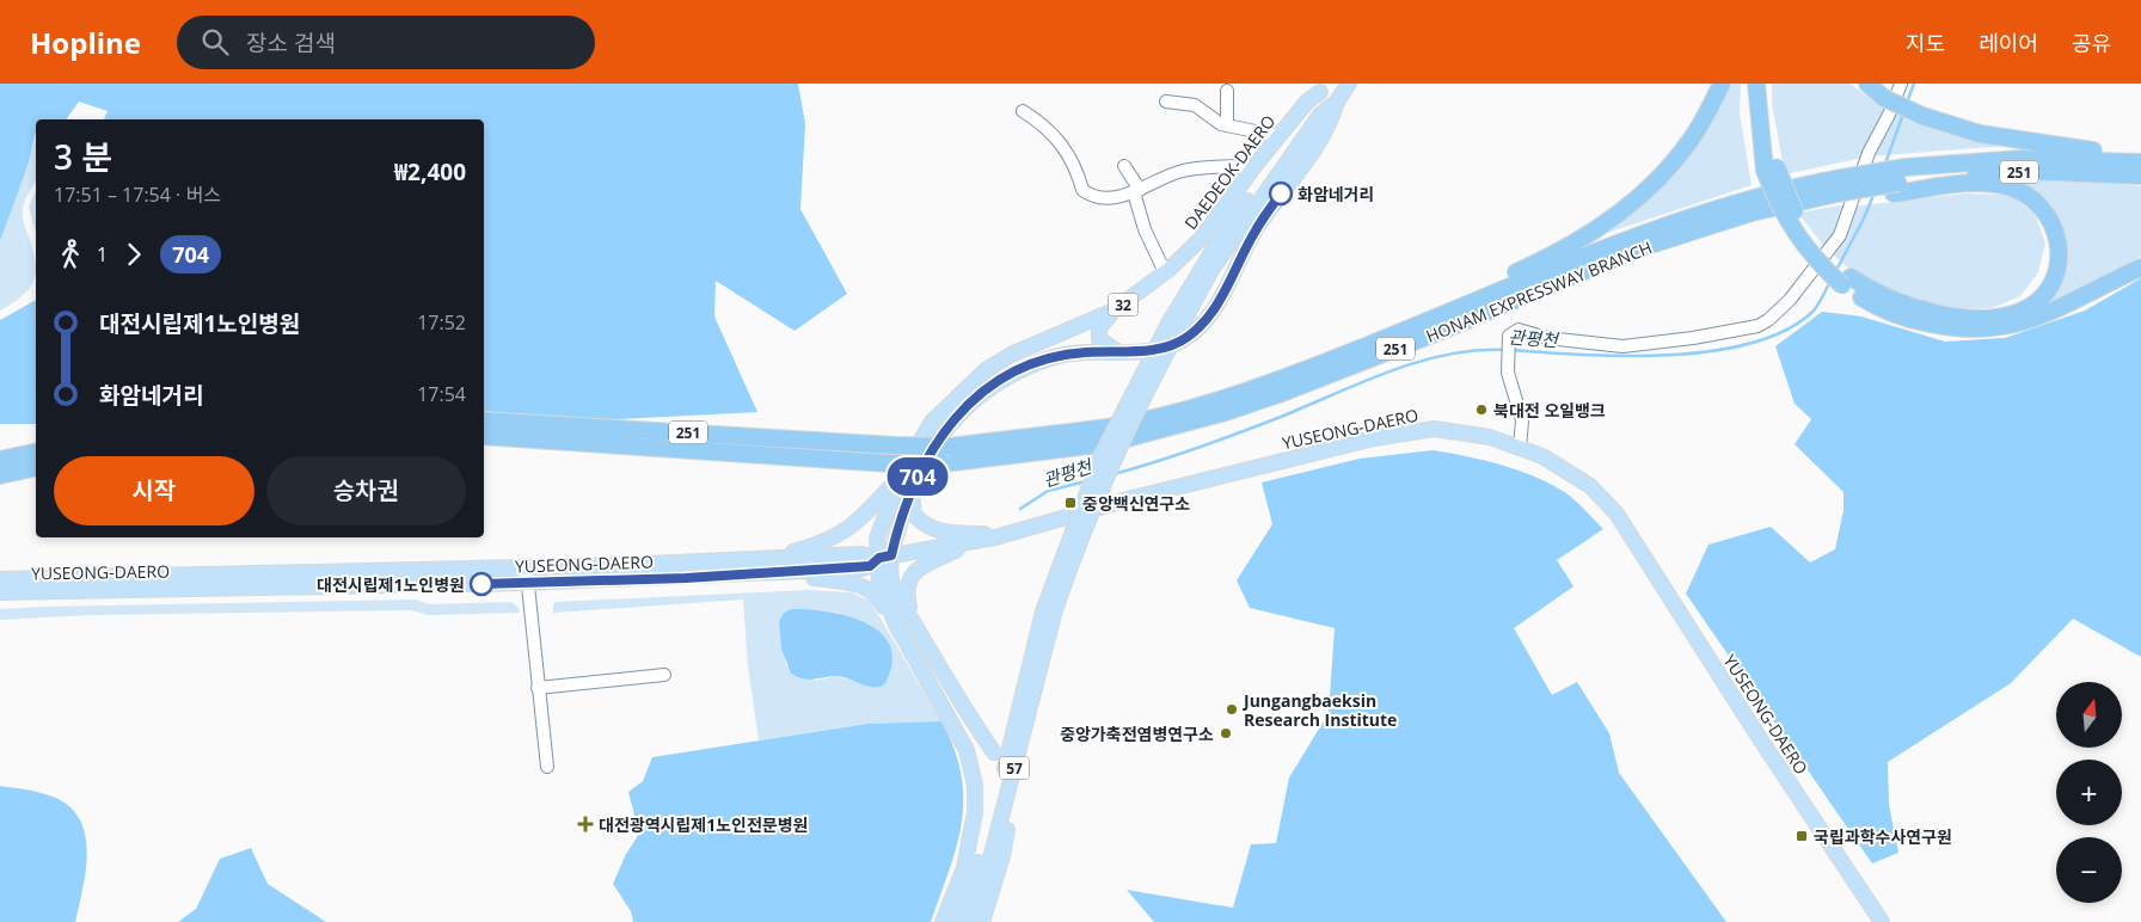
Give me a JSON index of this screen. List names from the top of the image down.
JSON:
{
  "streets": {
    "highway": ["251", "HONAM EXPRESSWAY BRANCH"],
    "main road": [
      "DAEDEOK-DAERO",
      "32",
      "YUSEONG-DAERO",
      "57"
    ]
  },
  "crossings": [
    ["DAEDEOK-DAERO", "32"],
    ["DAEDEOK-DAERO", "YUSEONG-DAERO"],
    ["DAEDEOK-DAERO", "57"],
    ["32", "YUSEONG-DAERO"]
  ],
  "water": ["관평천"],
  "places": {
    "other": [
      "화암네거리",
      "북대전 오일뱅크",
      "대전시립제1노인병원",
      "Jungangbaeksin Research Institute",
      "중앙가축전염병연구소"
    ],
    "transit": ["중앙백신연구소", "국립과학수사연구원"],
    "health": ["대전광역시립제1노인전문병원"]
  },
  "lines": ["bus line 704"],
  "north": "top",
  "page": {
    "header": "Hopline",
    "search": "장소 검색",
    "nav": ["지도", "레이어", "공유"],
    "on_map": "704",
    "heading": ["3 분", "17:51 – 17:54 · 버스", "₩2,400"],
    "legs": ["1", "704"],
    "list": [
      {
        "name": "대전시립제1노인병원",
        "value": "17:52"
      },
      {
        "name": "화암네거리",
        "value": "17:54"
      }
    ],
    "buttons": ["시작", "승차권"],
    "map_buttons": ["+", "−"]
  }
}
